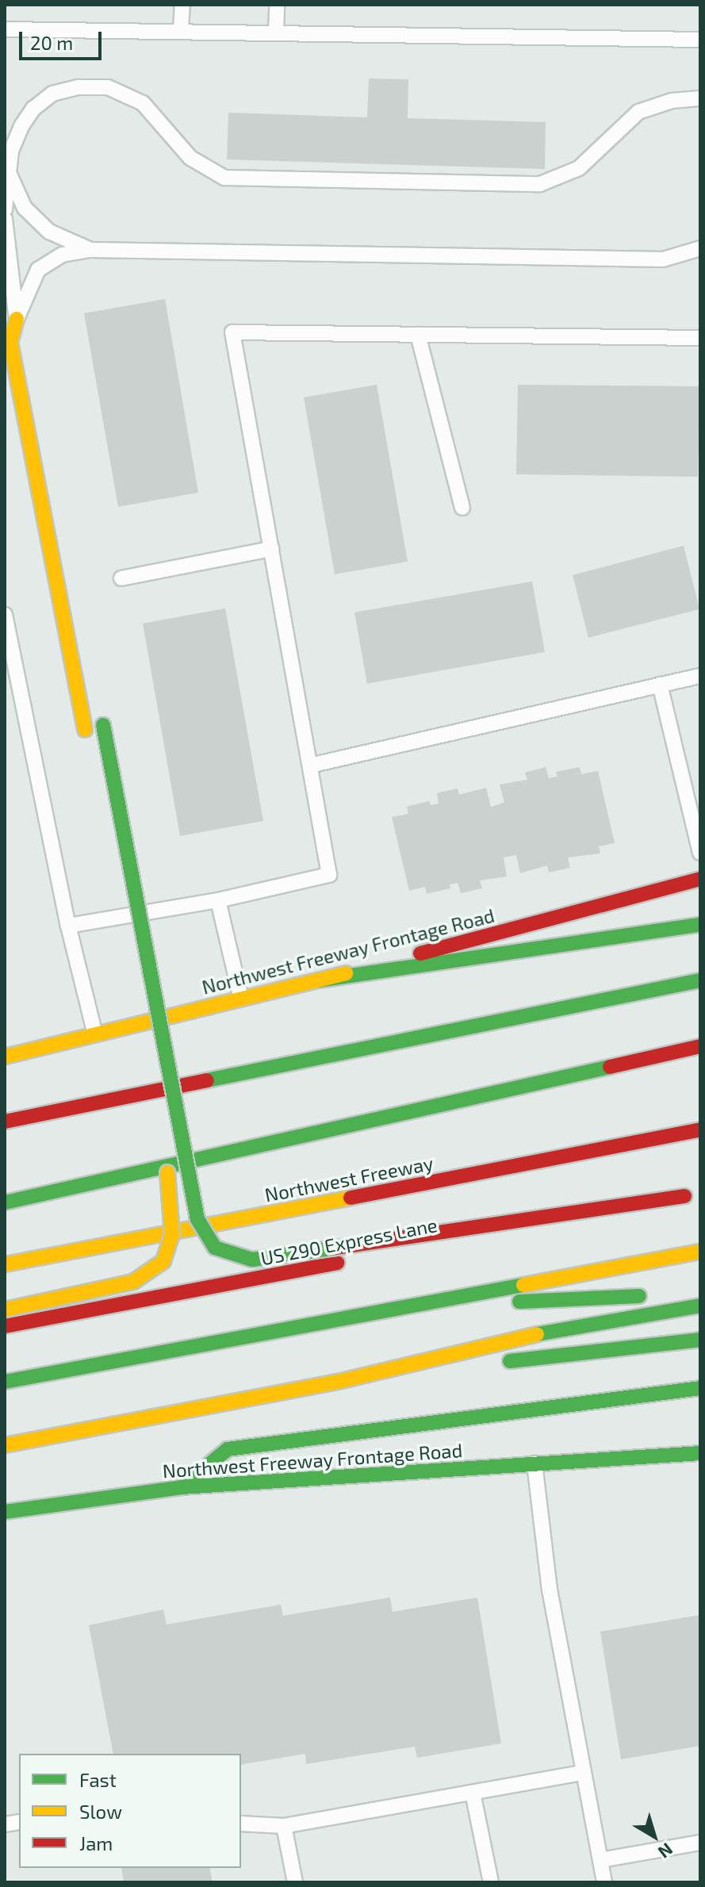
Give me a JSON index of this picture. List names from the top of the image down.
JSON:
{
  "streets": {
    "main road": ["Northwest Freeway Frontage Road", "Northwest Freeway", "US 290 Express Lane"]
  },
  "legend": ["Fast", "Slow", "Jam"],
  "scale_bar": "20 m",
  "north": "bottom right"
}
